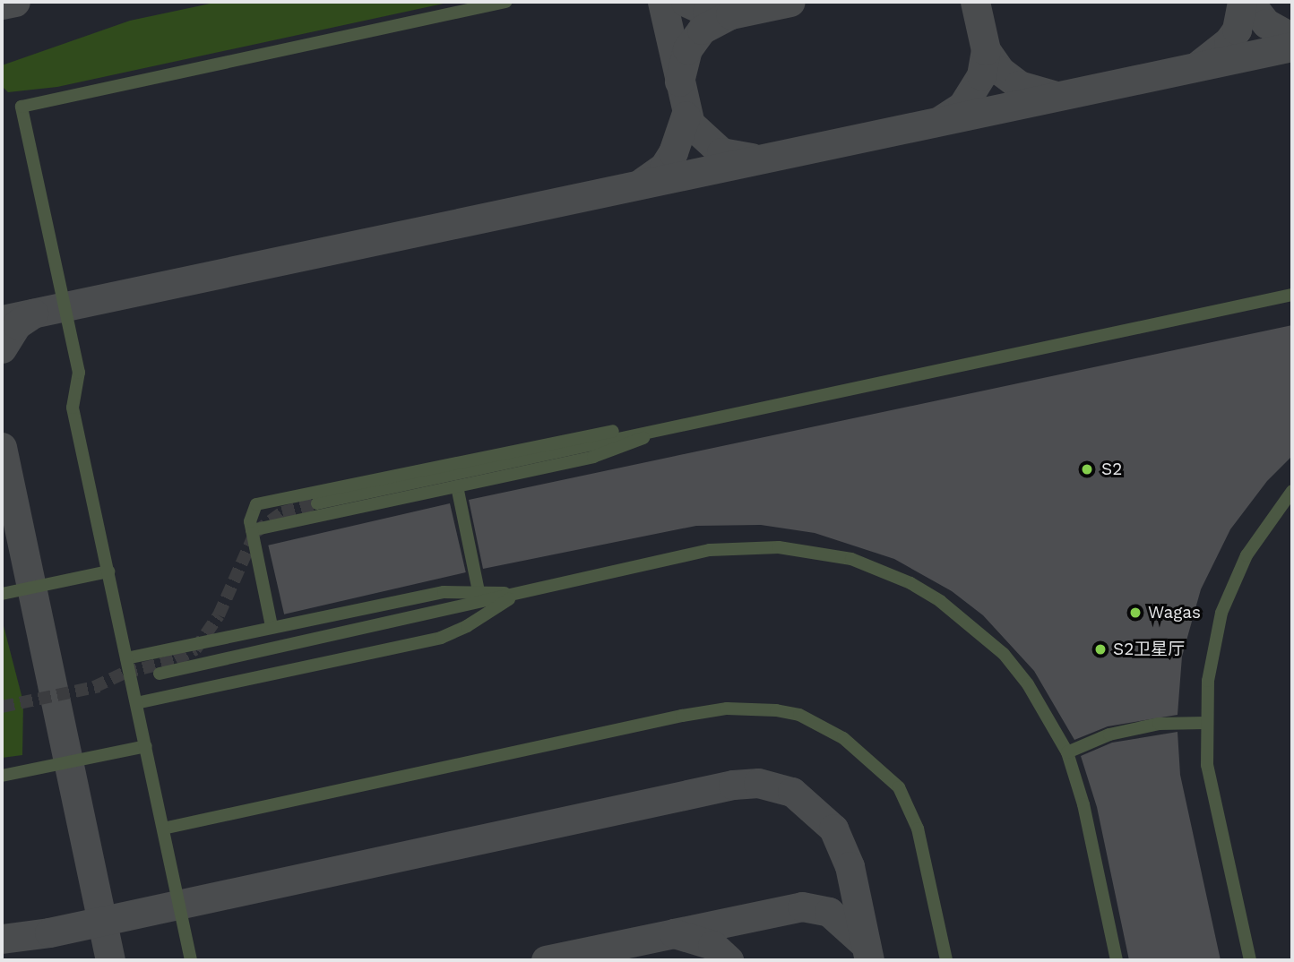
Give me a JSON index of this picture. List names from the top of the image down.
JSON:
{
  "places": ["S2", "Wagas", "S2卫星厅"]
}
